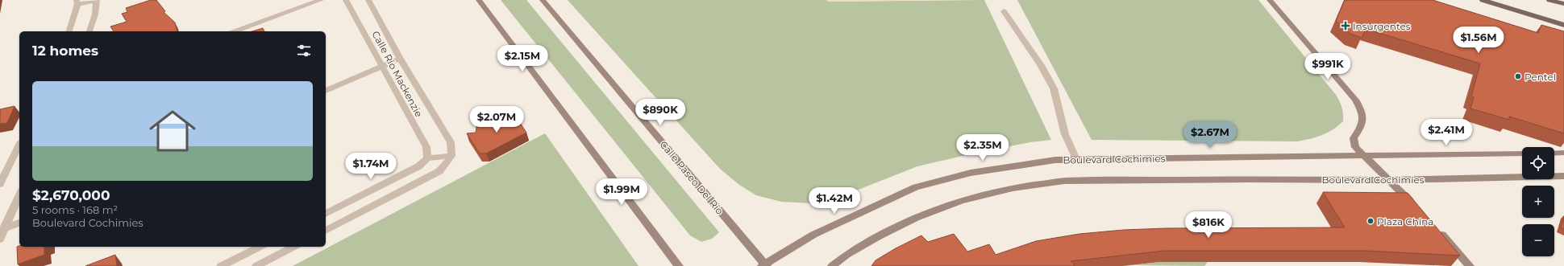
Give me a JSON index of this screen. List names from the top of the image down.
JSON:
{
  "streets": {
    "main road": ["Boulevard Cochimies", "Calle Paseo Del Río"],
    "street": ["Calle Río Mackenzie"]
  },
  "crossings": [
    ["Boulevard Cochimies", "Calle Paseo Del Río"]
  ],
  "places": {
    "health": ["Insurgentes"],
    "other": ["Pentel", "Plaza China"]
  },
  "page": {
    "price": [
      "$1.56M",
      "$2.15M",
      "$991K",
      "$890K",
      "$2.07M",
      "$2.41M",
      "$2.67M",
      "$2.35M",
      "$1.74M",
      "$1.99M",
      "$1.42M",
      "$816K"
    ],
    "heading": "12 homes",
    "list": [
      {
        "name": "$2,670,000",
        "note": "5 rooms · 168 m² · Boulevard Cochimies"
      }
    ],
    "map_buttons": ["+", "−"]
  }
}
